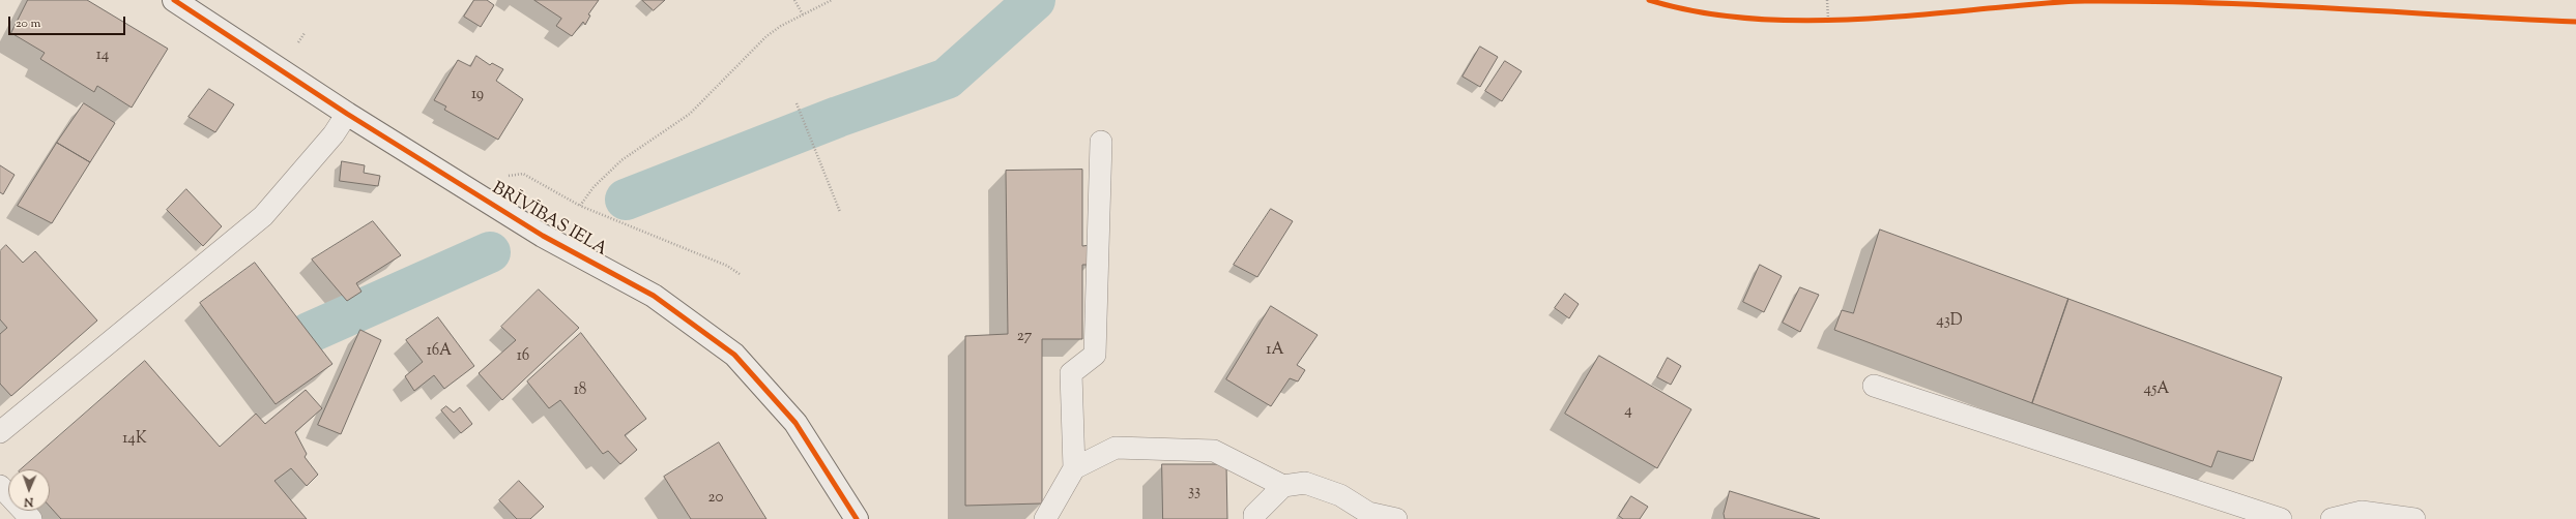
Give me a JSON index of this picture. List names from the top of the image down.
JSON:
{
  "streets": {
    "main road": ["BRĪVĪBAS IELA"]
  },
  "house_numbers": [
    "14",
    "19",
    "43D",
    "27",
    "1A",
    "16A",
    "16",
    "45A",
    "18",
    "4",
    "14K",
    "33",
    "20"
  ],
  "scale_bar": "20 m",
  "north": "bottom"
}
